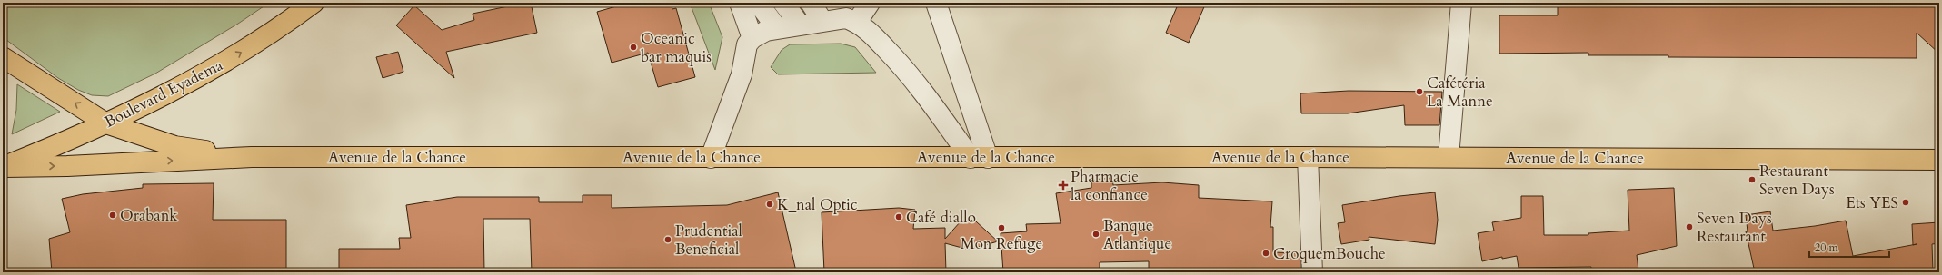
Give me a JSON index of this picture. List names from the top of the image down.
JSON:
{
  "streets": {
    "main road": ["Boulevard Eyadema", "Avenue de la Chance"]
  },
  "one_way": ["Boulevard Eyadema"],
  "places": {
    "other": [
      "Oceanic bar maquis",
      "Cafétéria La Manne",
      "Restaurant Seven Days",
      "Ets YES",
      "K_nal Optic",
      "Orabank",
      "Café diallo",
      "Seven Days Restaurant",
      "Mon Refuge",
      "Banque Atlantique",
      "Prudential Beneficial",
      "CroquemBouche"
    ],
    "health": ["Pharmacie la confiance"]
  },
  "scale_bar": "20 m"
}
